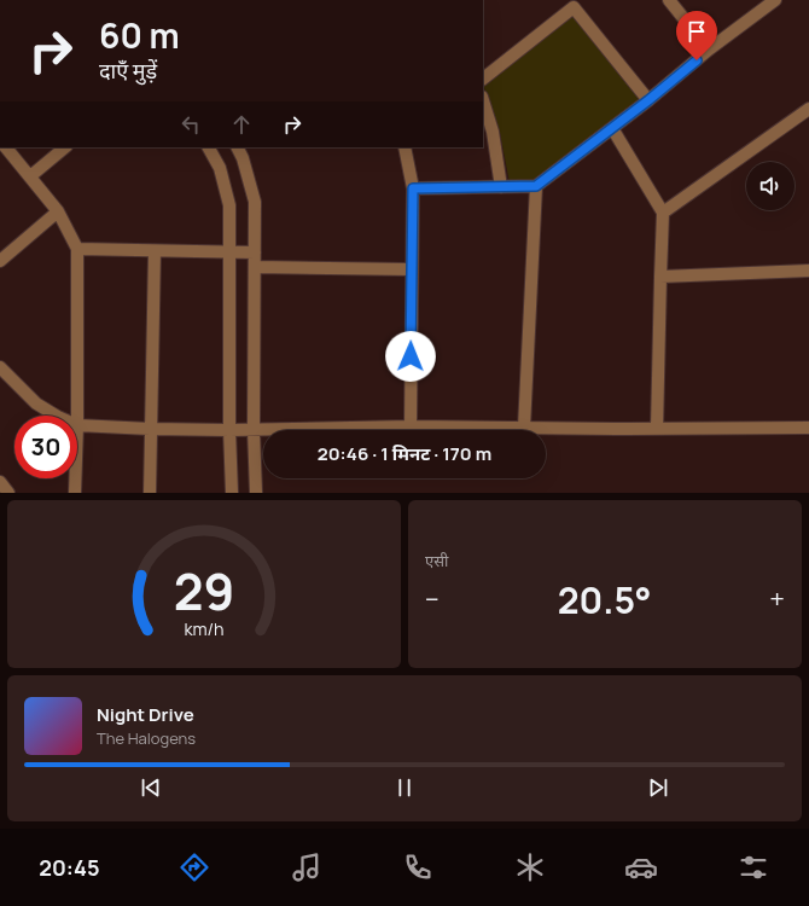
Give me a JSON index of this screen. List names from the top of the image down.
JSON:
{
  "page": {
    "turn": ["60 m", "दाएँ मुड़ें"],
    "limit": "30",
    "trip": "20:46 · 1 मिनट · 170 m",
    "tile": "एसी",
    "heat": ["−", "20.5°", "+"],
    "song": ["Night Drive", "The Halogens"],
    "tabs": "20:45",
    "gauge": ["29", "km/h"]
  }
}
